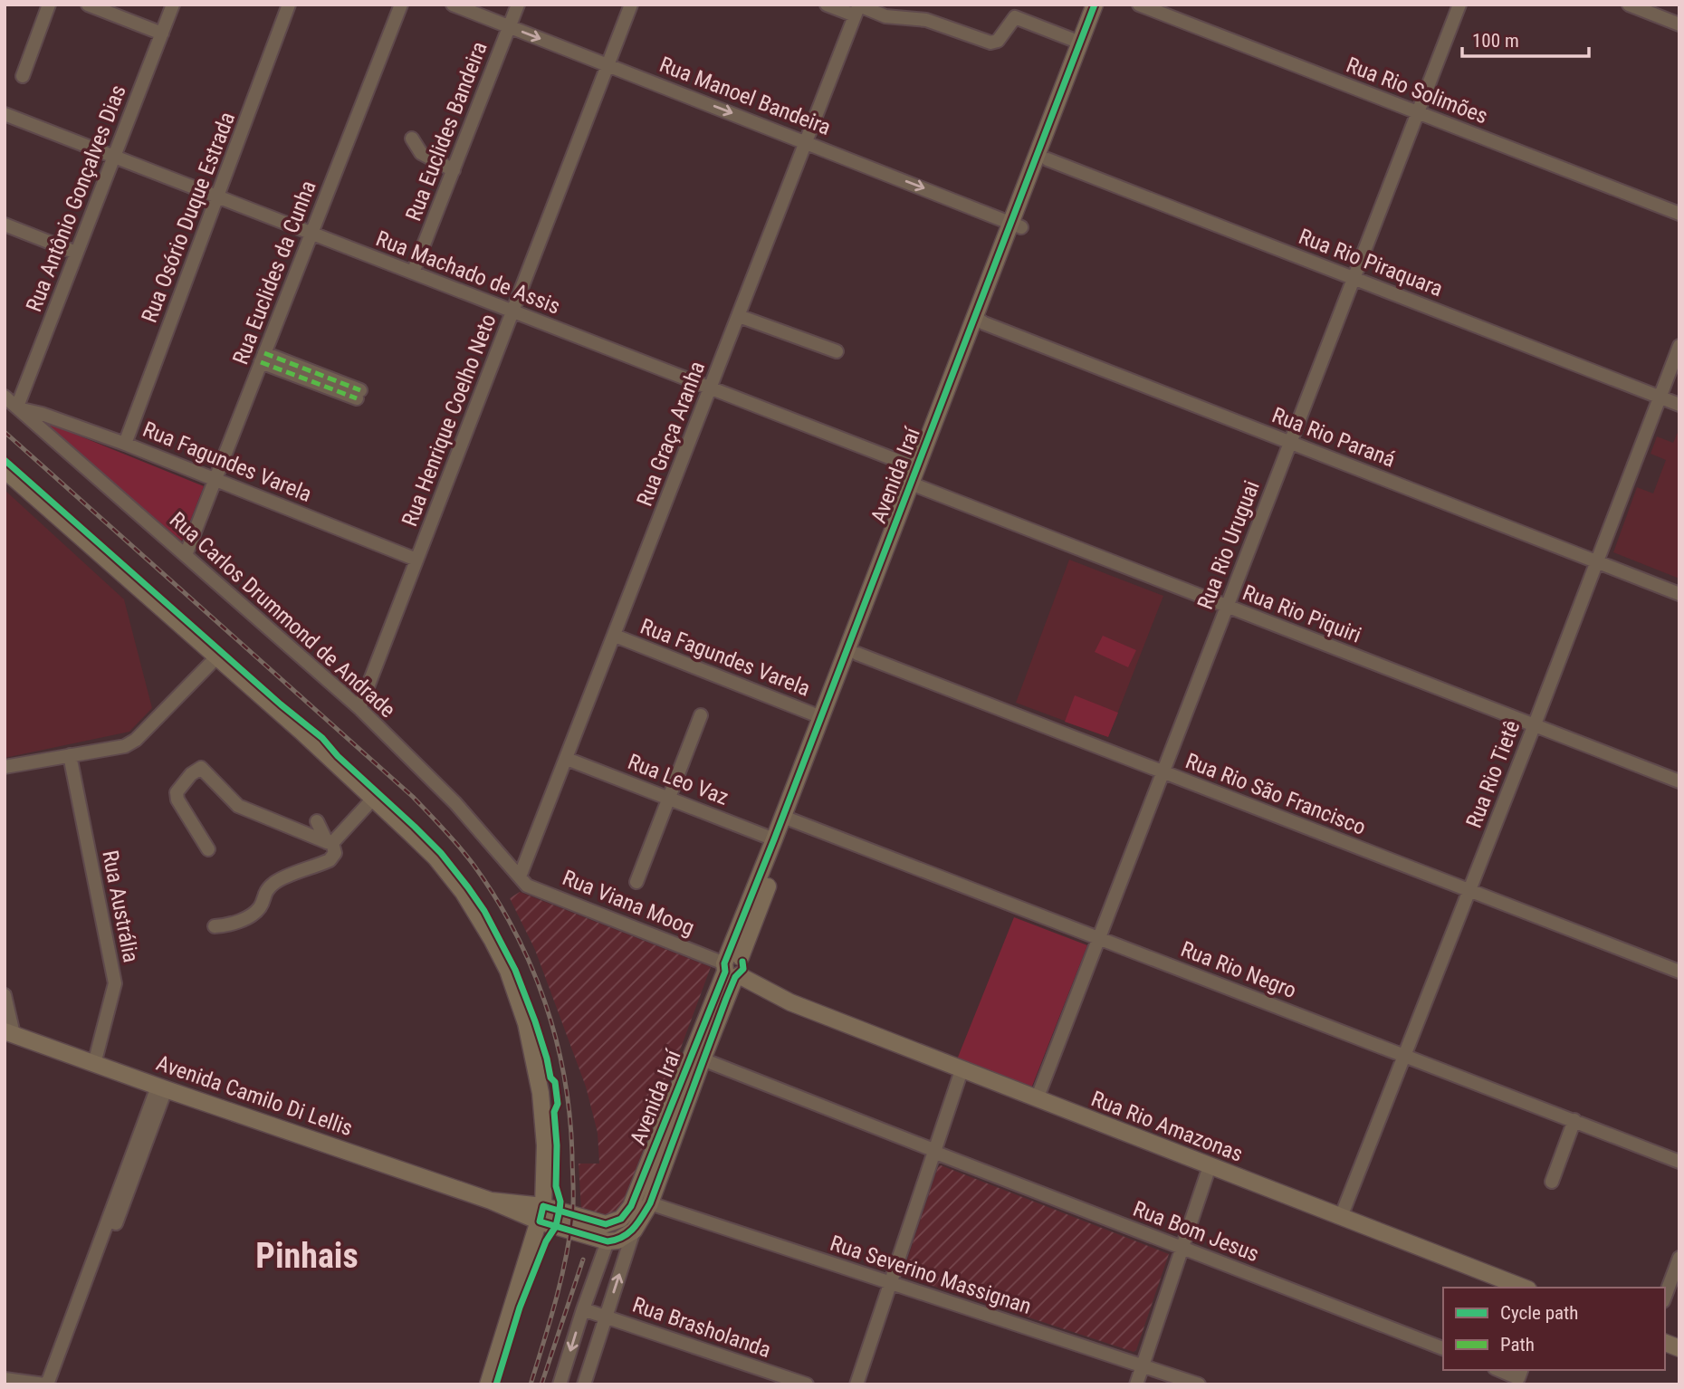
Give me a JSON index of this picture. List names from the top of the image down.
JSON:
{
  "streets": {
    "main road": ["Avenida Iraí", "Avenida Camilo Di Lellis", "Rua Rio Amazonas"],
    "street": [
      "Rua Rio Solimões",
      "Rua Manoel Bandeira",
      "Rua Euclides Bandeira",
      "Rua Antônio Gonçalves Dias",
      "Rua Osório Duque Estrada",
      "Rua Rio Piraquara",
      "Rua Euclides da Cunha",
      "Rua Machado de Assis",
      "Rua Henrique Coelho Neto",
      "Rua Graça Aranha",
      "Rua Rio Paraná",
      "Rua Fagundes Varela",
      "Rua Rio Uruguai",
      "Rua Rio Piquiri",
      "Rua Carlos Drummond de Andrade",
      "Rua Rio Tietê",
      "Rua Leo Vaz",
      "Rua Rio São Francisco",
      "Rua Viana Moog",
      "Rua Austrália",
      "Rua Rio Negro",
      "Rua Bom Jesus",
      "Rua Severino Massignan",
      "Rua Brasholanda"
    ]
  },
  "crossings": [
    ["Rua Rio Solimões", "Rua Rio Uruguai"],
    ["Rua Manoel Bandeira", "Rua Euclides Bandeira"],
    ["Rua Manoel Bandeira", "Rua Henrique Coelho Neto"],
    ["Rua Manoel Bandeira", "Rua Graça Aranha"],
    ["Rua Manoel Bandeira", "Avenida Iraí"],
    ["Rua Euclides Bandeira", "Rua Machado de Assis"],
    ["Rua Antônio Gonçalves Dias", "Rua Machado de Assis"],
    ["Rua Antônio Gonçalves Dias", "Rua Fagundes Varela"],
    ["Rua Antônio Gonçalves Dias", "Rua Carlos Drummond de Andrade"],
    ["Rua Osório Duque Estrada", "Rua Machado de Assis"],
    ["Rua Osório Duque Estrada", "Rua Fagundes Varela"],
    ["Rua Rio Piraquara", "Avenida Iraí"],
    ["Rua Rio Piraquara", "Rua Rio Uruguai"],
    ["Rua Rio Piraquara", "Rua Rio Tietê"],
    ["Rua Euclides da Cunha", "Rua Machado de Assis"],
    ["Rua Euclides da Cunha", "Rua Fagundes Varela"],
    ["Rua Euclides da Cunha", "Rua Carlos Drummond de Andrade"],
    ["Rua Machado de Assis", "Rua Henrique Coelho Neto"],
    ["Rua Machado de Assis", "Rua Graça Aranha"],
    ["Rua Machado de Assis", "Avenida Iraí"],
    ["Rua Machado de Assis", "Rua Rio Piquiri"],
    ["Rua Henrique Coelho Neto", "Rua Fagundes Varela"],
    ["Rua Henrique Coelho Neto", "Rua Carlos Drummond de Andrade"],
    ["Rua Graça Aranha", "Rua Fagundes Varela"],
    ["Rua Graça Aranha", "Rua Carlos Drummond de Andrade"],
    ["Rua Graça Aranha", "Rua Leo Vaz"],
    ["Rua Graça Aranha", "Rua Viana Moog"],
    ["Rua Rio Paraná", "Avenida Iraí"],
    ["Rua Rio Paraná", "Rua Rio Uruguai"],
    ["Rua Rio Paraná", "Rua Rio Tietê"],
    ["Rua Fagundes Varela", "Avenida Iraí"],
    ["Rua Fagundes Varela", "Rua Carlos Drummond de Andrade"],
    ["Avenida Iraí", "Rua Rio Piquiri"],
    ["Avenida Iraí", "Rua Leo Vaz"],
    ["Avenida Iraí", "Rua Rio São Francisco"],
    ["Avenida Iraí", "Rua Viana Moog"],
    ["Avenida Iraí", "Rua Rio Negro"],
    ["Avenida Iraí", "Avenida Camilo Di Lellis"],
    ["Avenida Iraí", "Rua Rio Amazonas"],
    ["Avenida Iraí", "Rua Bom Jesus"],
    ["Avenida Iraí", "Rua Severino Massignan"],
    ["Avenida Iraí", "Rua Brasholanda"],
    ["Rua Rio Uruguai", "Rua Rio Piquiri"],
    ["Rua Rio Uruguai", "Rua Rio São Francisco"],
    ["Rua Rio Uruguai", "Rua Rio Negro"],
    ["Rua Rio Uruguai", "Rua Rio Amazonas"],
    ["Rua Rio Piquiri", "Rua Rio Tietê"],
    ["Rua Carlos Drummond de Andrade", "Rua Viana Moog"],
    ["Rua Rio Tietê", "Rua Rio São Francisco"],
    ["Rua Rio Tietê", "Rua Rio Negro"],
    ["Rua Rio Tietê", "Rua Rio Amazonas"],
    ["Rua Viana Moog", "Rua Rio Amazonas"],
    ["Rua Austrália", "Avenida Camilo Di Lellis"]
  ],
  "one_way": ["Rua Manoel Bandeira"],
  "districts": ["Pinhais"],
  "legend": ["Cycle path", "Path"],
  "scale_bar": "100 m"
}
